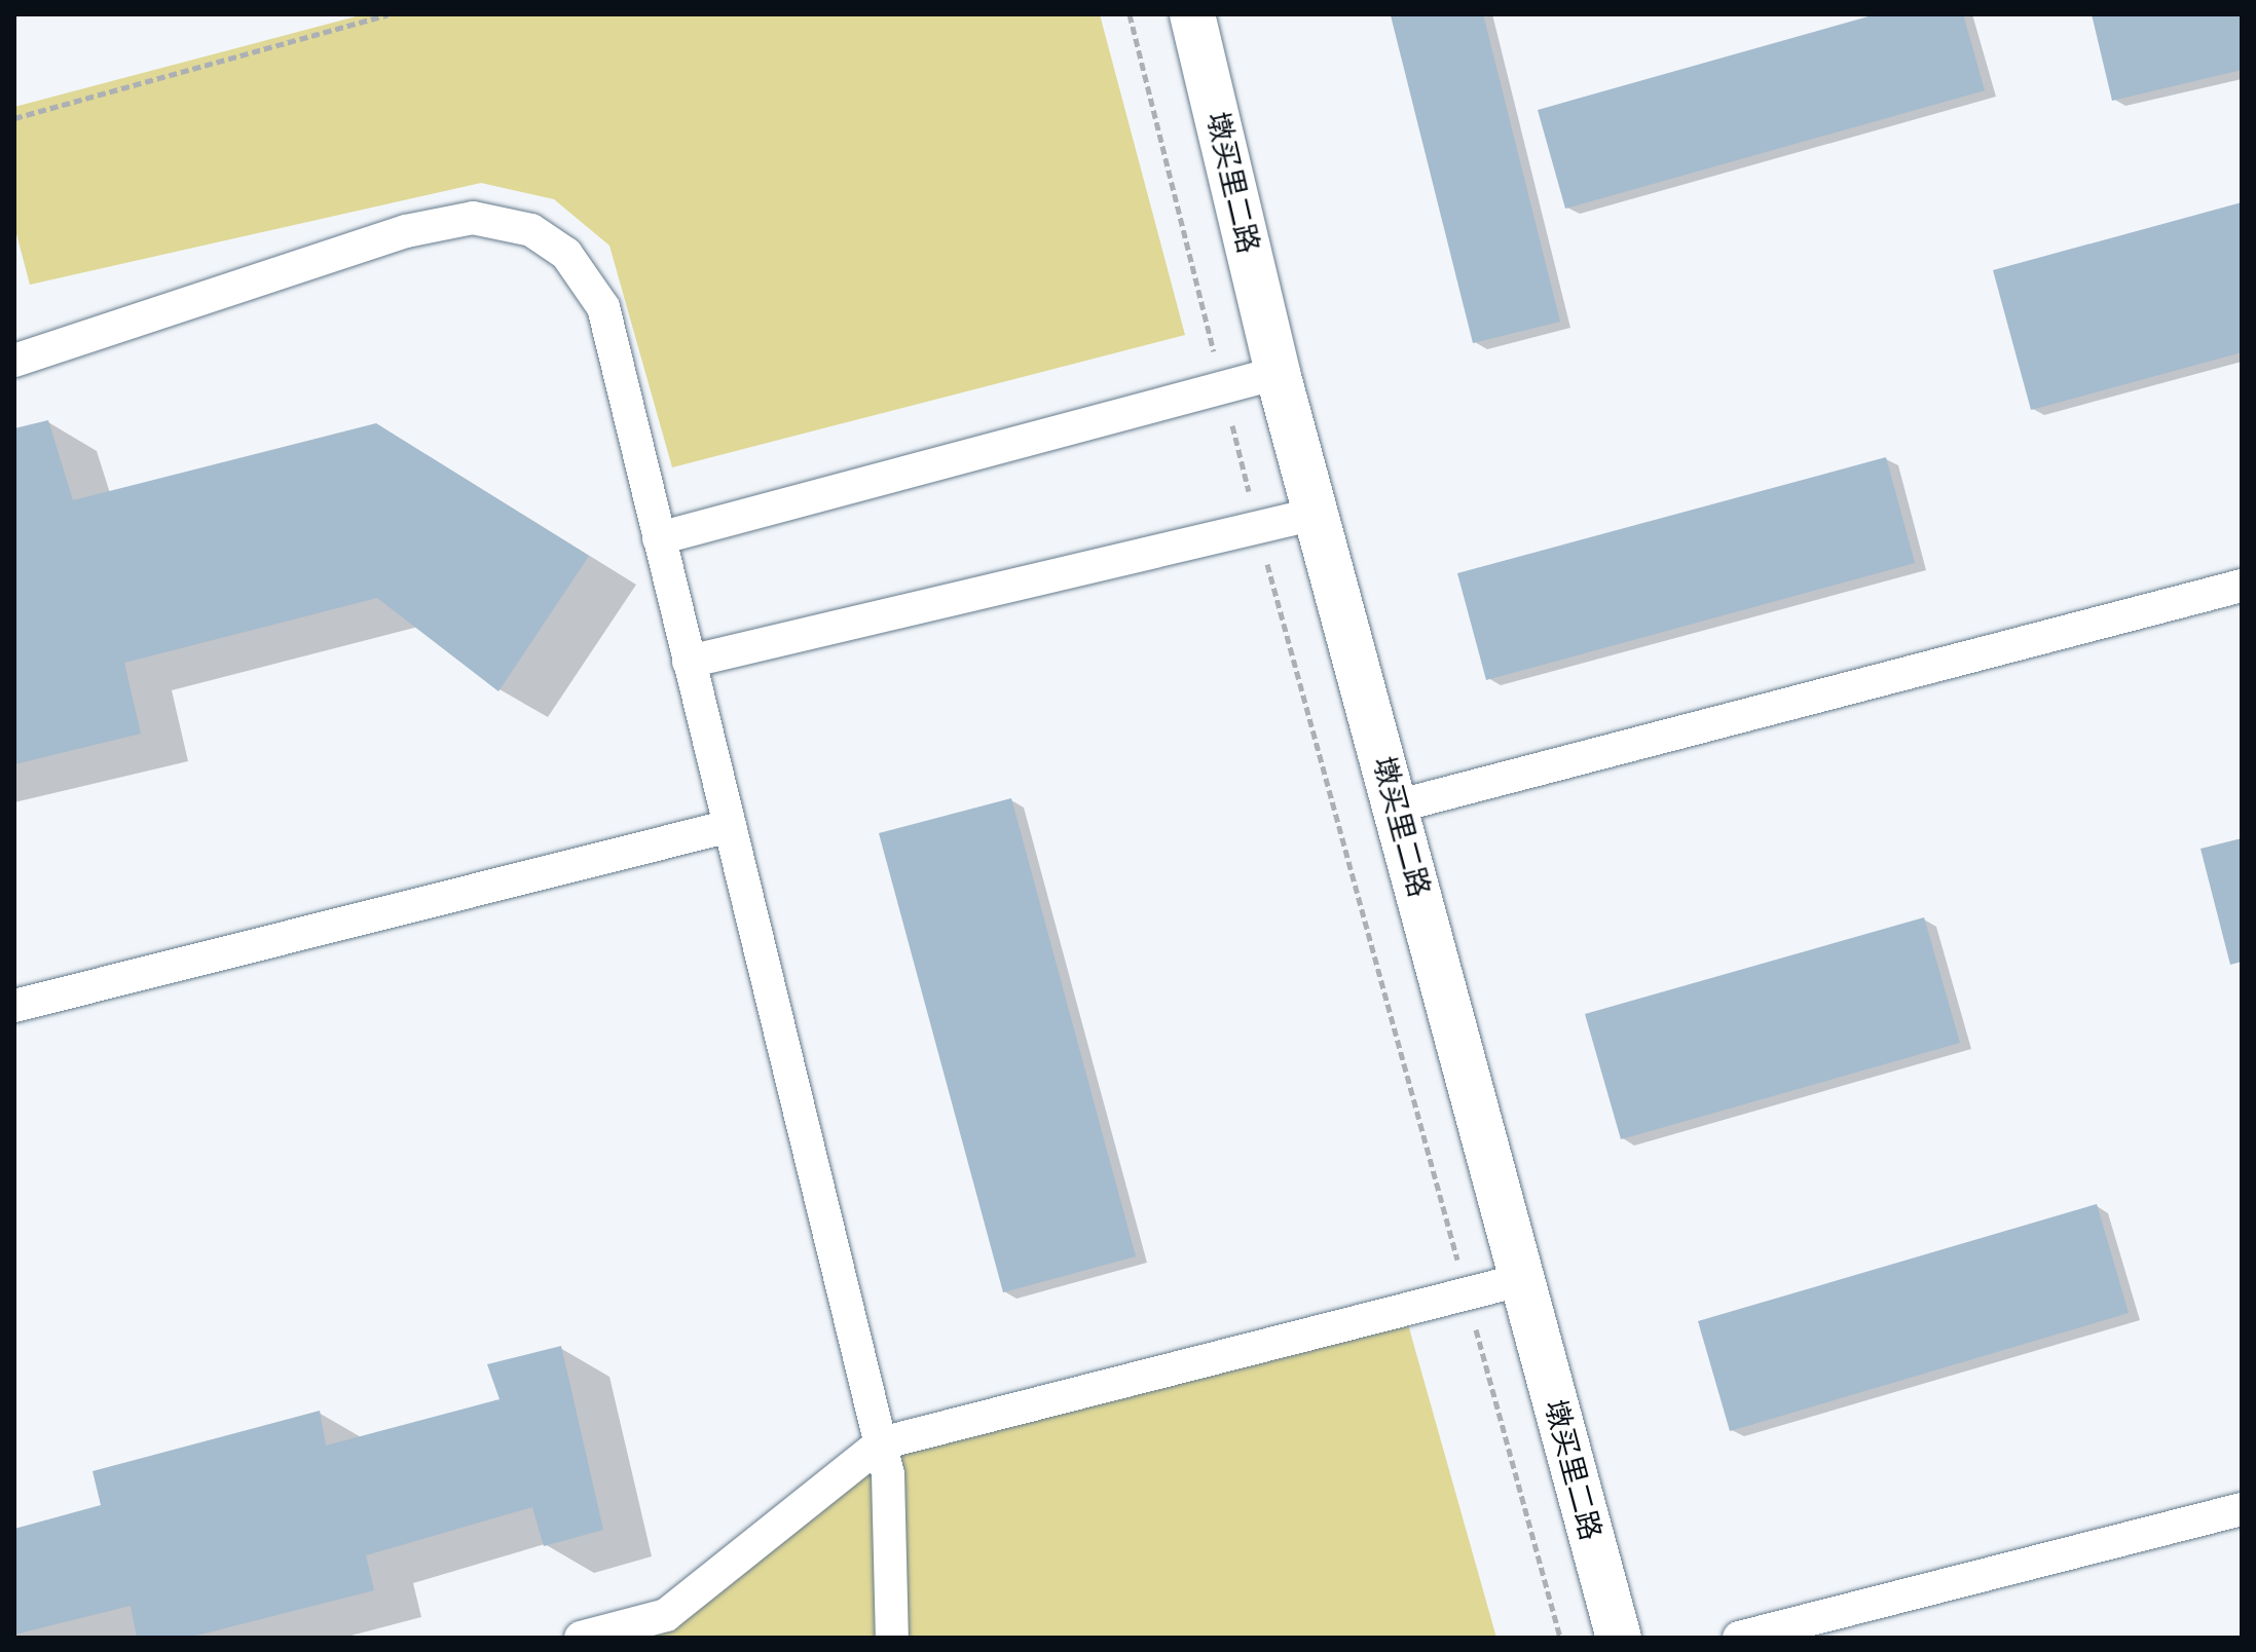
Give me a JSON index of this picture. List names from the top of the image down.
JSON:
{
  "streets": {
    "street": ["墩买里二路"]
  }
}
